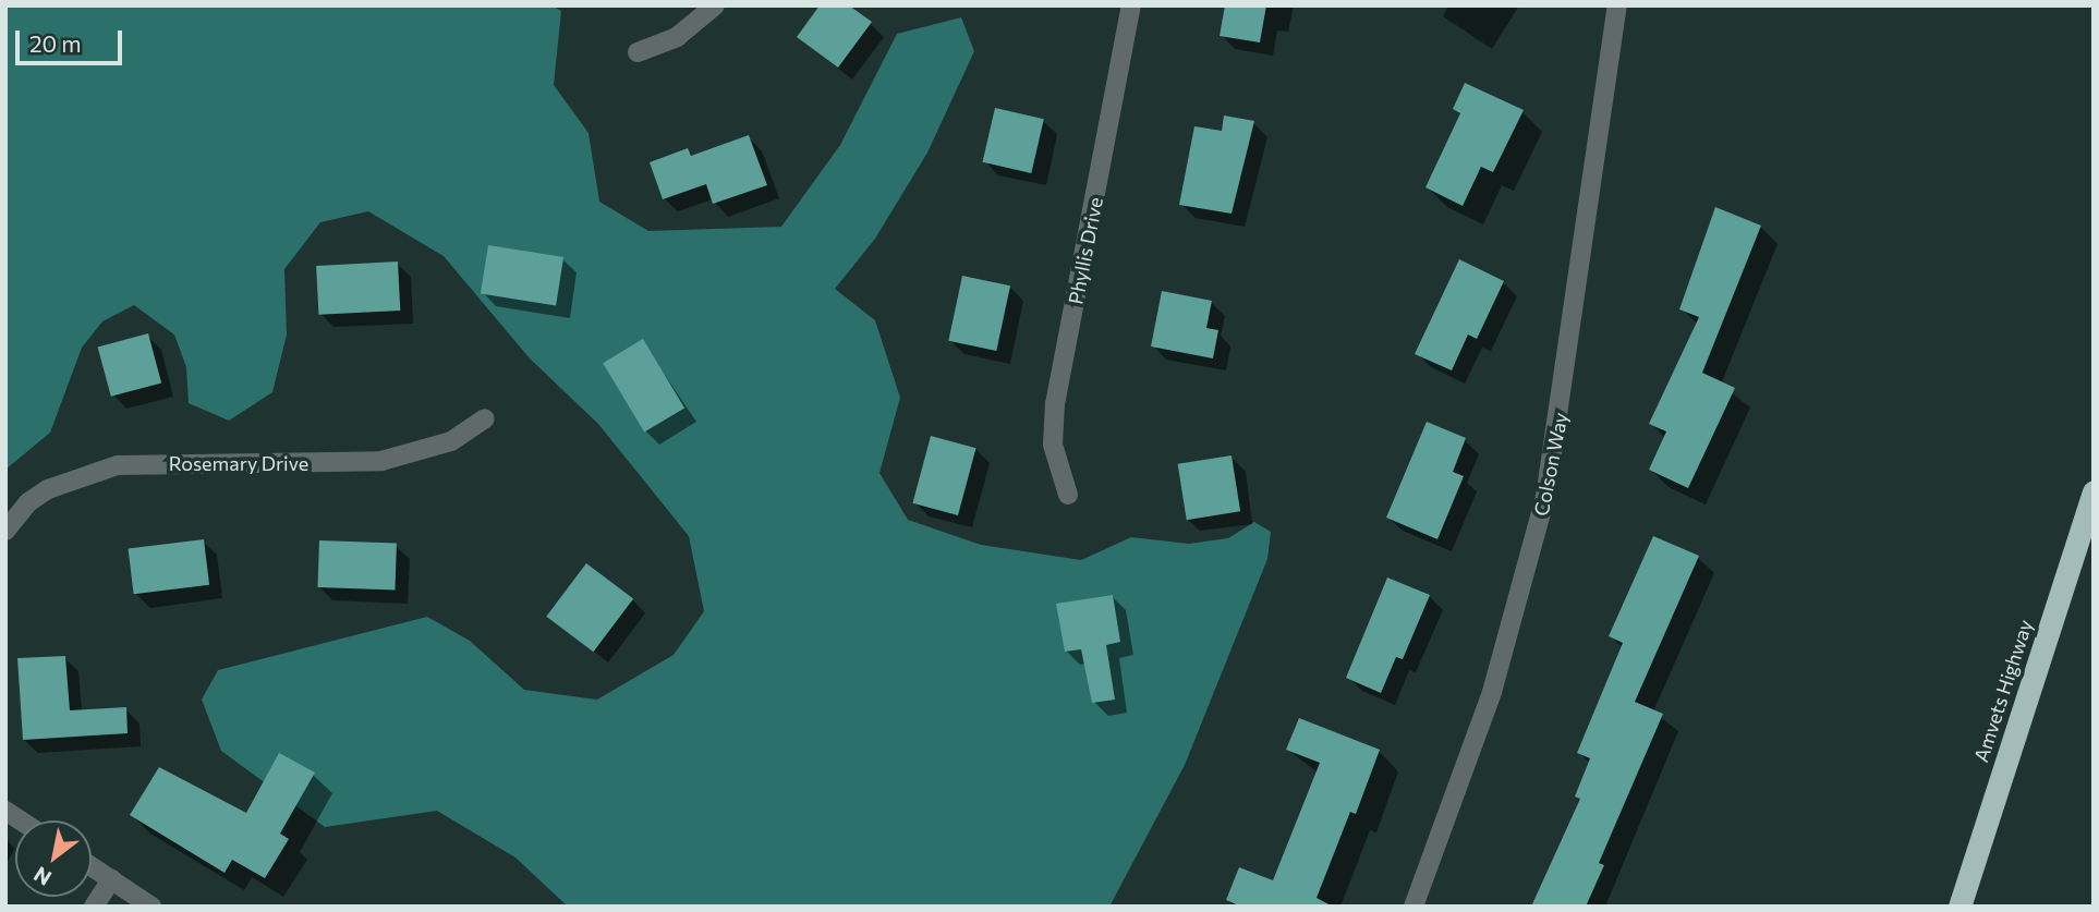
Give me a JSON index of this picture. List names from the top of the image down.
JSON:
{
  "streets": {
    "highway": ["Amvets Highway"],
    "street": ["Phyllis Drive", "Rosemary Drive", "Colson Way"]
  },
  "scale_bar": "20 m",
  "north": "bottom left"
}
